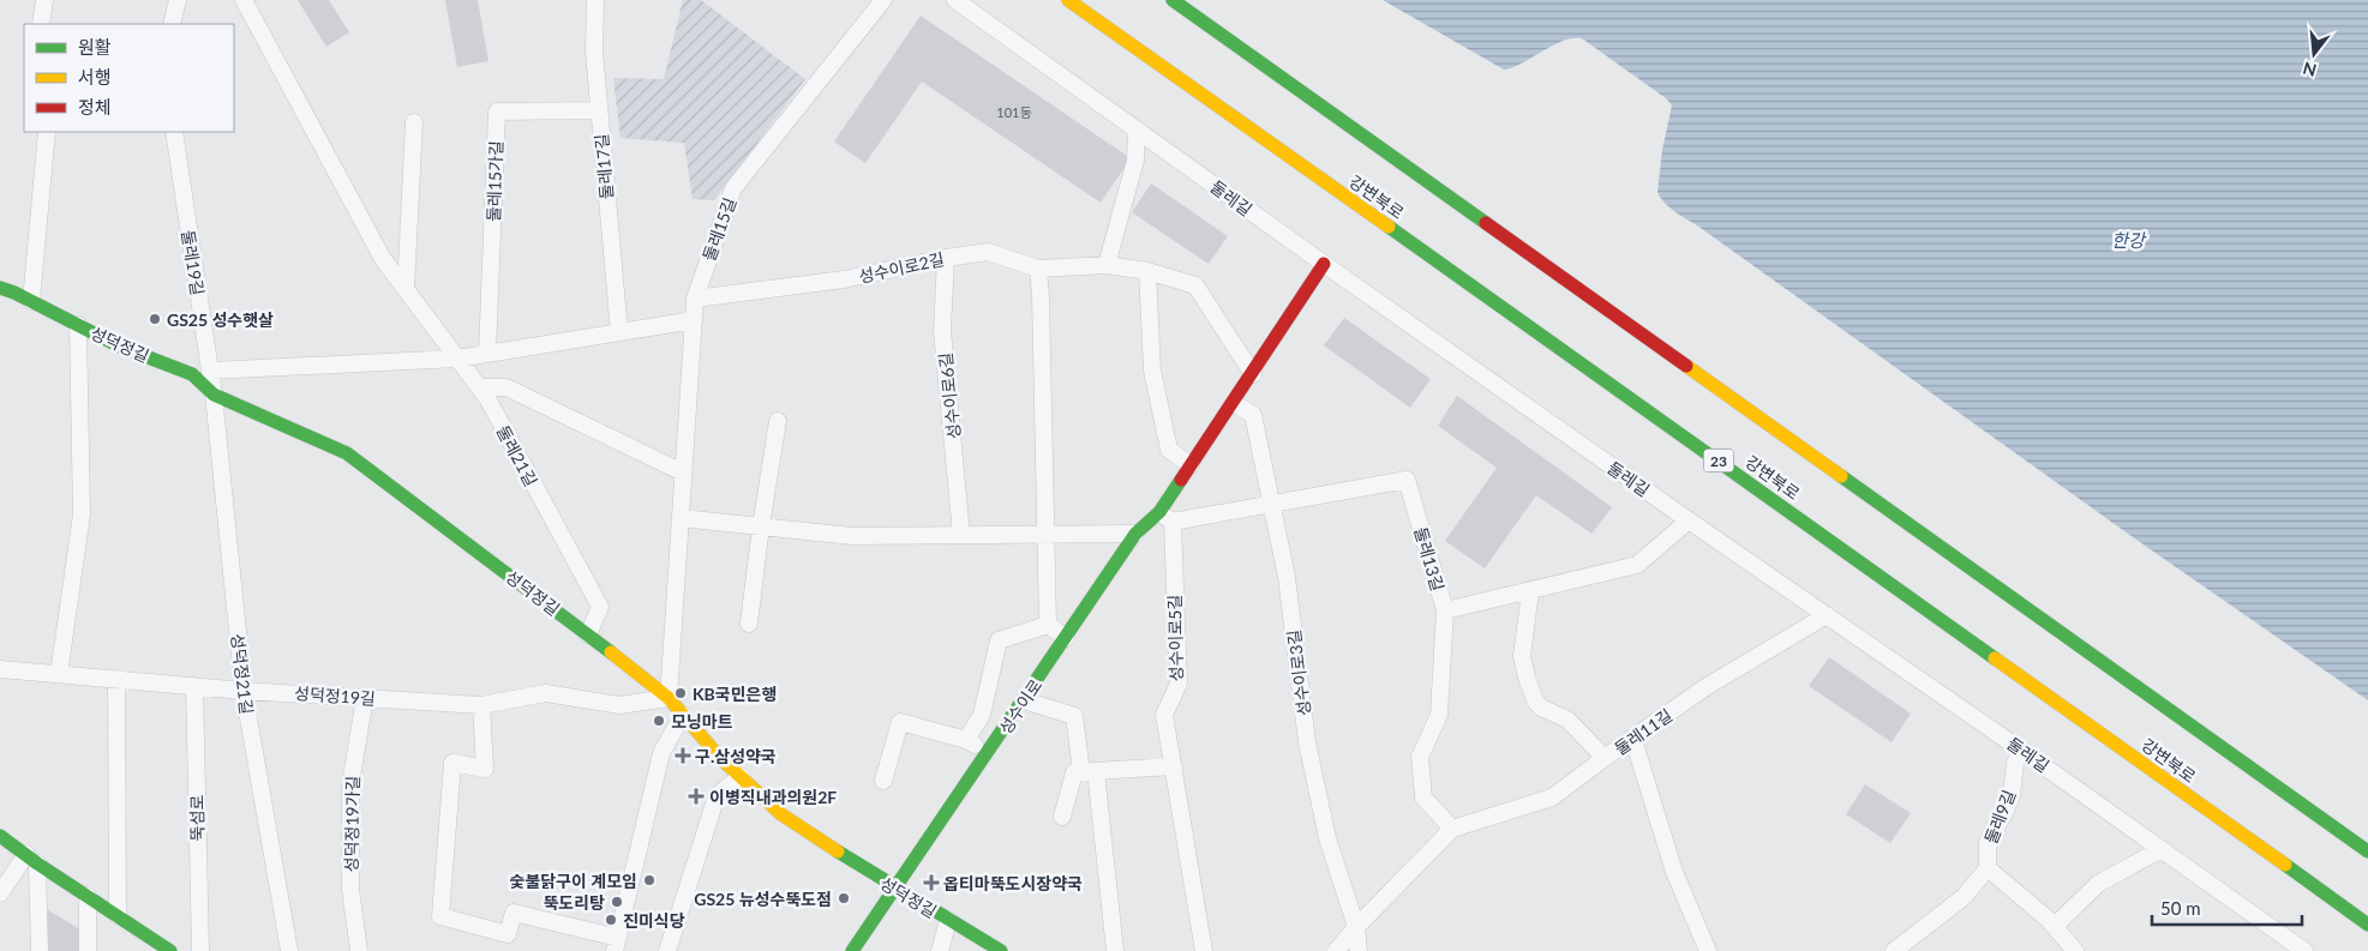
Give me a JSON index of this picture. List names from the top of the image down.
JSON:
{
  "streets": {
    "main road": [
      "강변북로",
      "성덕정길",
      "23",
      "성수이로"
    ],
    "street": [
      "둘레17길",
      "둘레15가길",
      "둘레길",
      "둘레15길",
      "둘레19길",
      "성수이로2길",
      "성수이로6길",
      "둘레21길",
      "둘레13길",
      "성수이로5길",
      "성수이로3길",
      "성덕정21길",
      "성덕정19길",
      "둘레11길",
      "둘레9길",
      "뚝섬로",
      "성덕정19가길"
    ]
  },
  "crossings": [
    ["둘레17길", "둘레15가길"],
    ["둘레길", "둘레13길"],
    ["둘레길", "성수이로"],
    ["둘레길", "둘레11길"],
    ["둘레길", "둘레9길"],
    ["둘레15길", "성수이로2길"],
    ["둘레15길", "성덕정길"],
    ["둘레15길", "성덕정19길"],
    ["둘레19길", "성덕정길"],
    ["둘레19길", "성덕정21길"],
    ["성수이로2길", "성수이로6길"],
    ["성수이로2길", "성수이로"],
    ["성덕정길", "둘레21길"],
    ["성덕정길", "성덕정21길"],
    ["성덕정길", "성덕정19길"],
    ["성덕정길", "성수이로"],
    ["둘레13길", "성수이로5길"],
    ["둘레13길", "성수이로3길"],
    ["둘레13길", "성수이로"],
    ["성수이로5길", "성수이로"],
    ["성수이로3길", "성수이로"],
    ["성수이로3길", "둘레11길"],
    ["성덕정21길", "성덕정19길"],
    ["성덕정19길", "뚝섬로"],
    ["성덕정19길", "성덕정19가길"]
  ],
  "water": ["한강"],
  "places": {
    "other": [
      "GS25 성수햇살",
      "KB국민은행",
      "모닝마트",
      "숯불닭구이 계모임",
      "GS25 뉴성수뚝도점",
      "뚝도리탕",
      "진미식당"
    ],
    "health": ["구.삼성약국", "이병직내과의원2F", "옵티마뚝도시장약국"]
  },
  "house_numbers": ["101동"],
  "legend": ["원활", "서행", "정체"],
  "scale_bar": "50 m",
  "north": "bottom"
}
